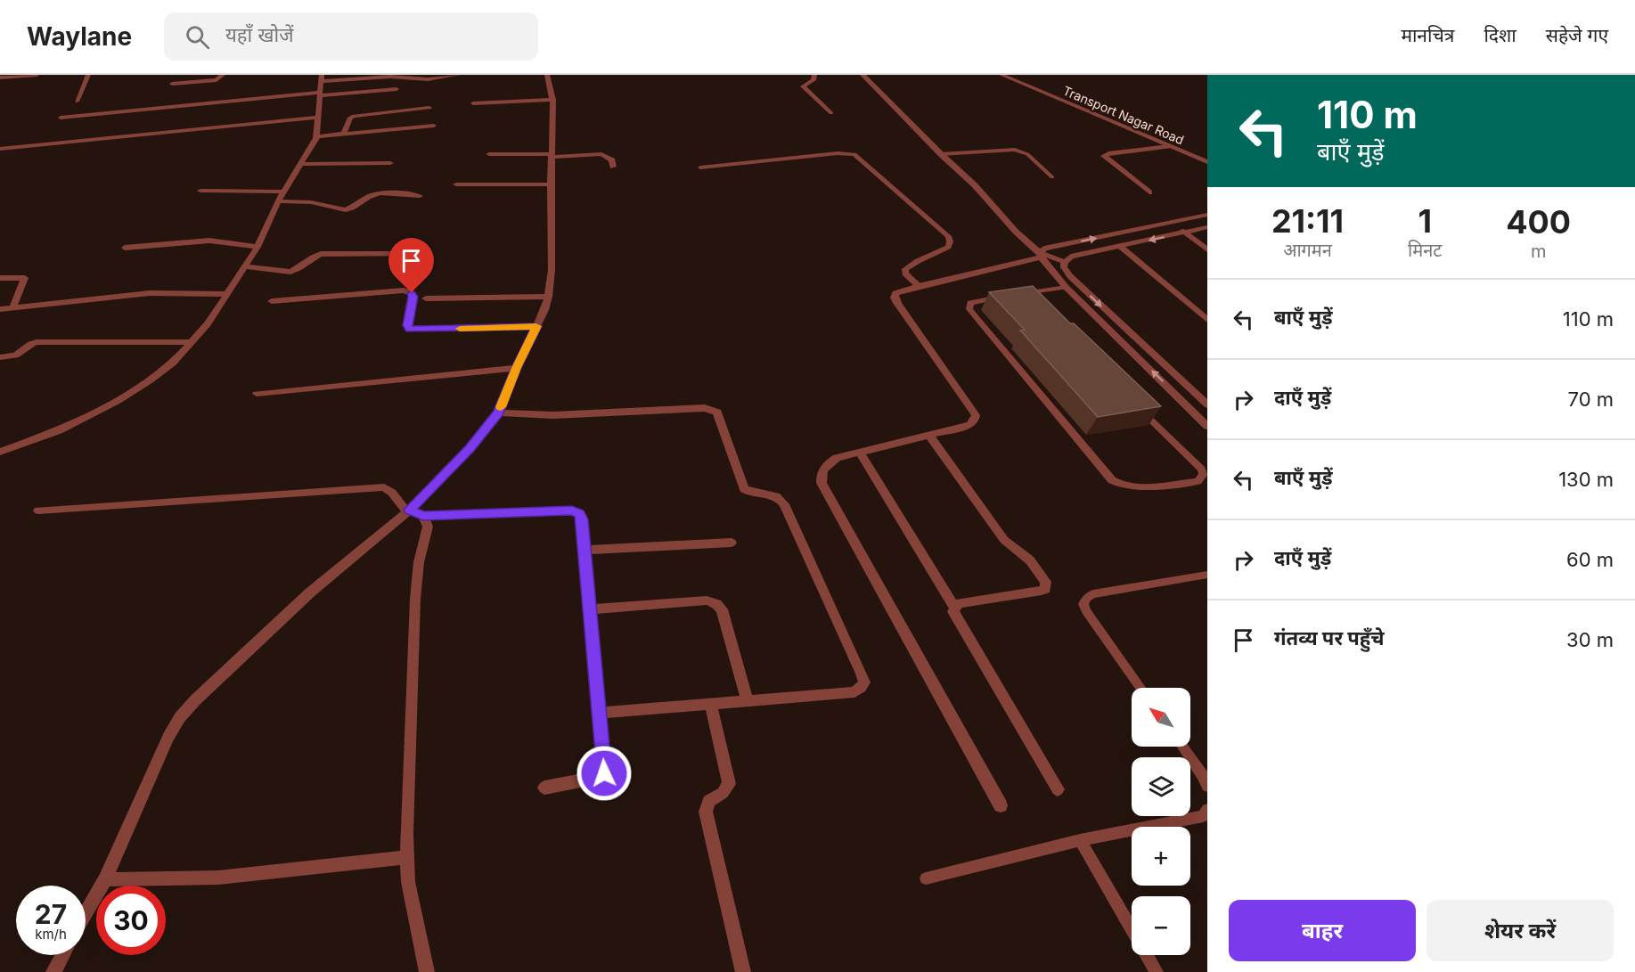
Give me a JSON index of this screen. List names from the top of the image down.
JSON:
{
  "streets": {
    "street": ["Transport Nagar Road"]
  },
  "north": "top left",
  "page": {
    "header": "Waylane",
    "search": "यहाँ खोजें",
    "nav": ["मानचित्र", "दिशा", "सहेजे गए"],
    "turn": ["110 m", "बाएँ मुड़ें"],
    "eta": [
      "21:11",
      "आगमन",
      "1",
      "मिनट",
      "400",
      "m"
    ],
    "list": [
      {
        "name": "बाएँ मुड़ें",
        "value": "110 m"
      },
      {
        "name": "दाएँ मुड़ें",
        "value": "70 m"
      },
      {
        "name": "बाएँ मुड़ें",
        "value": "130 m"
      },
      {
        "name": "दाएँ मुड़ें",
        "value": "60 m"
      },
      {
        "name": "गंतव्य पर पहुँचे",
        "value": "30 m"
      }
    ],
    "map_buttons": ["+", "−"],
    "speed": "27 km/h",
    "limit": "30",
    "buttons": ["बाहर", "शेयर करें"]
  }
}
